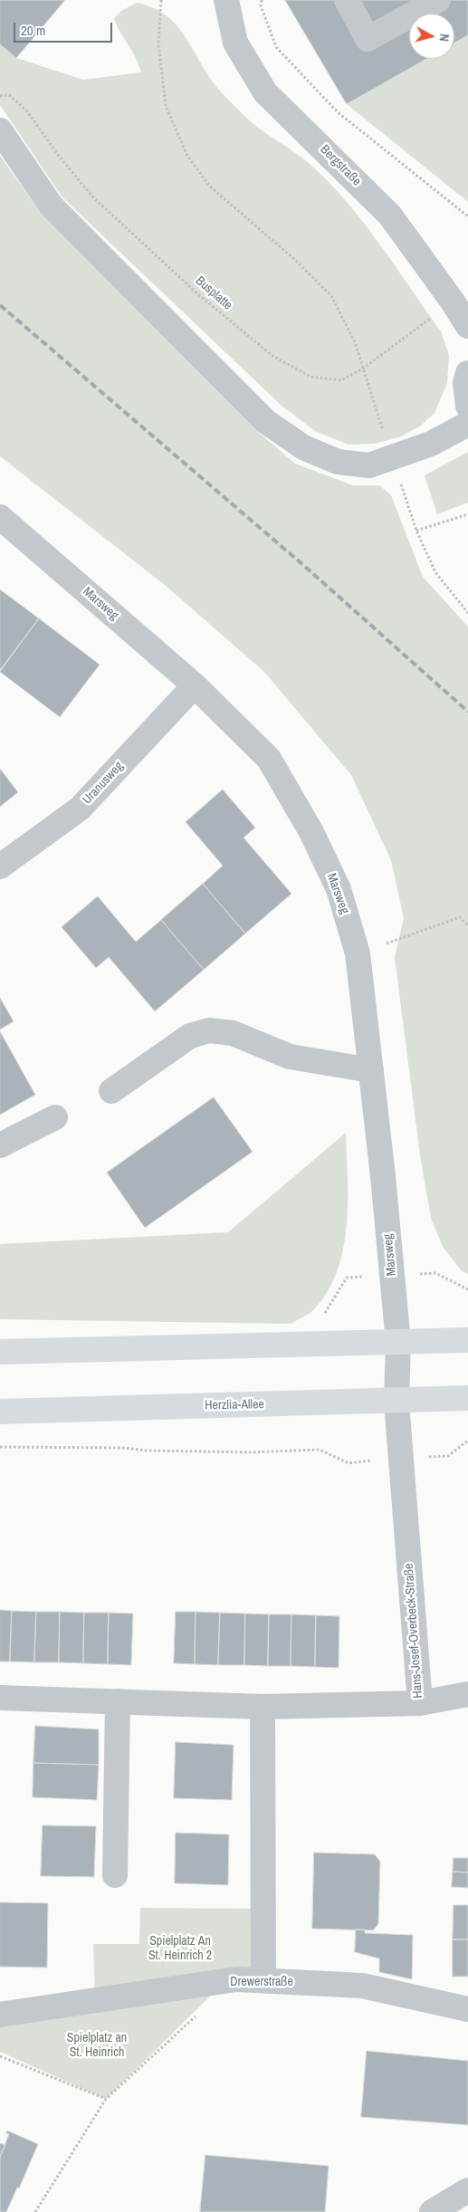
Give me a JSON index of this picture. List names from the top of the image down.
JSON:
{
  "streets": {
    "main road": ["Herzlia-Allee"],
    "street": [
      "Bergstraße",
      "Marsweg",
      "Uranusweg",
      "Hans-Josef-Overbeck-Straße",
      "Drewerstraße"
    ],
    "path": ["Busplatte"]
  },
  "crossings": [
    ["Bergstraße", "Busplatte"],
    ["Marsweg", "Uranusweg"],
    ["Marsweg", "Herzlia-Allee"],
    ["Marsweg", "Hans-Josef-Overbeck-Straße"],
    ["Herzlia-Allee", "Hans-Josef-Overbeck-Straße"]
  ],
  "parks": ["Spielplatz An St. Heinrich 2", "Spielplatz an St. Heinrich"],
  "scale_bar": "20 m",
  "north": "right"
}
